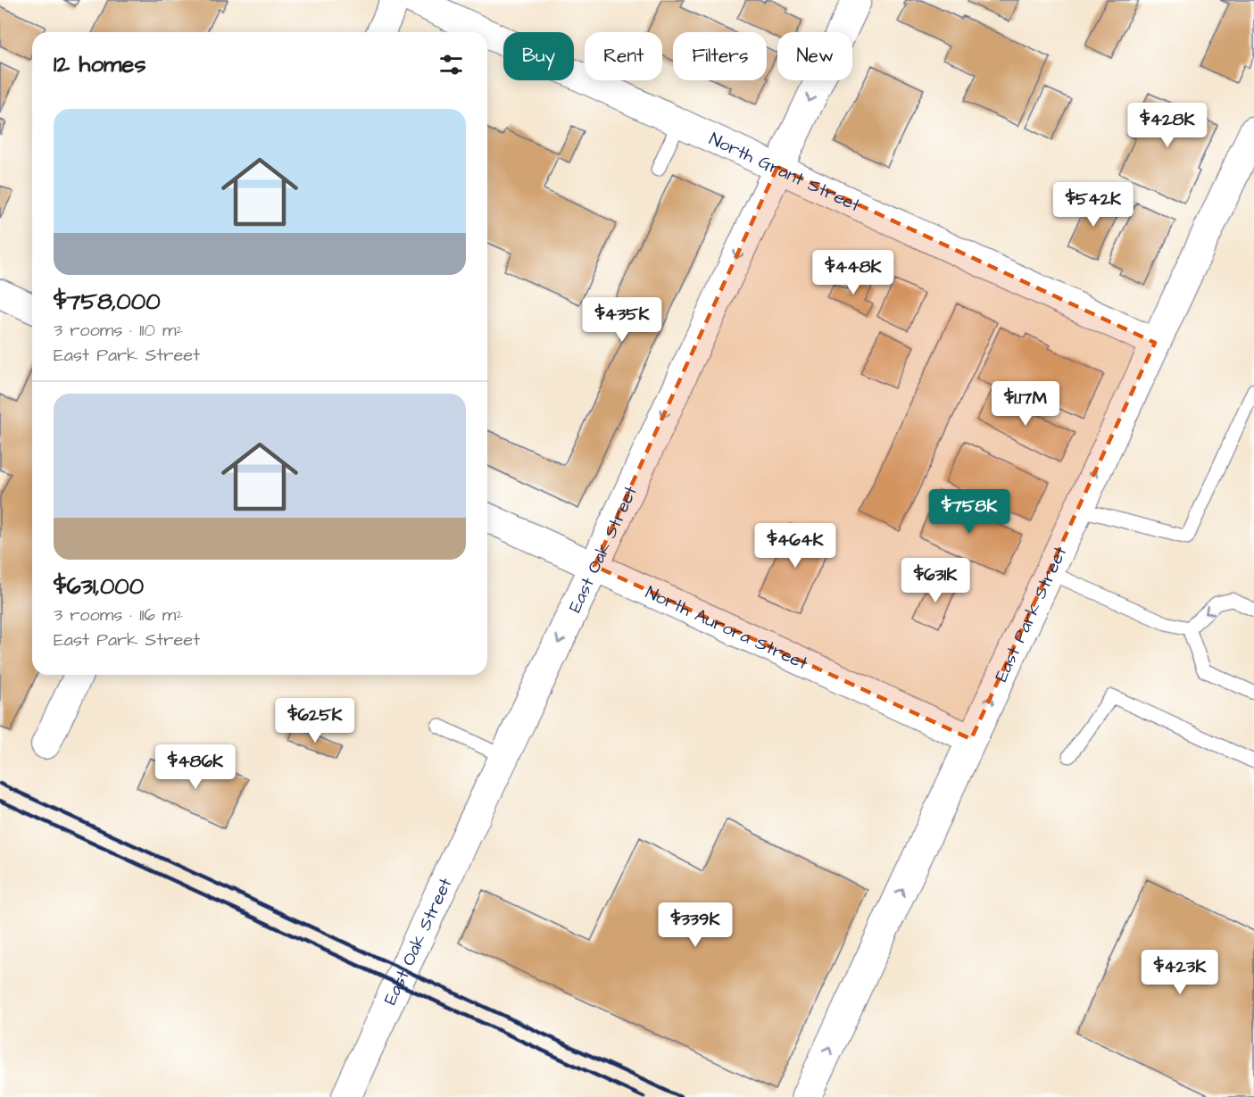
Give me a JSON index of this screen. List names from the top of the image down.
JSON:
{
  "streets": {
    "street": [
      "North Grant Street",
      "East Oak Street",
      "East Park Street",
      "North Aurora Street"
    ]
  },
  "crossings": [
    ["North Grant Street", "East Oak Street"],
    ["North Grant Street", "East Park Street"],
    ["East Oak Street", "North Aurora Street"],
    ["East Park Street", "North Aurora Street"]
  ],
  "one_way": ["East Oak Street", "East Park Street"],
  "page": {
    "chip": [
      "Buy",
      "Rent",
      "Filters",
      "New"
    ],
    "heading": "12 homes",
    "list": [
      {
        "name": "$758,000",
        "note": "3 rooms · 110 m² · East Park Street"
      },
      {
        "name": "$631,000",
        "note": "3 rooms · 116 m² · East Park Street"
      }
    ],
    "price": [
      "$428K",
      "$542K",
      "$448K",
      "$435K",
      "$1.17M",
      "$758K",
      "$464K",
      "$631K",
      "$625K",
      "$486K",
      "$339K",
      "$423K"
    ]
  }
}
